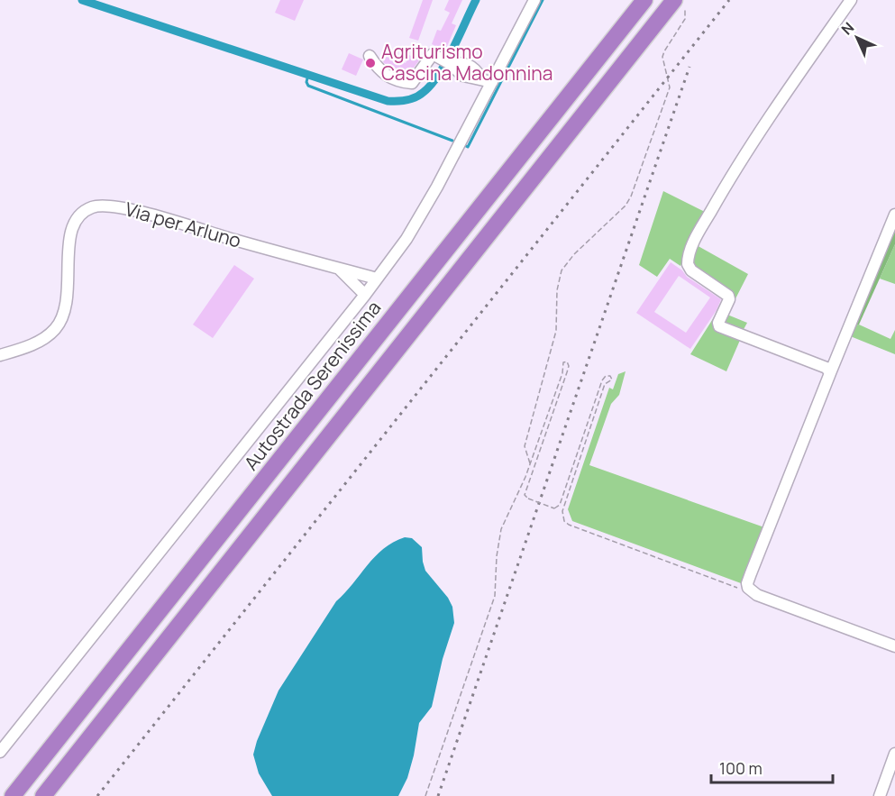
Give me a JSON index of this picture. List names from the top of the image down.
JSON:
{
  "streets": {
    "highway": ["Autostrada Serenissima"],
    "street": ["Via per Arluno"]
  },
  "places": ["Agriturismo Cascina Madonnina"],
  "scale_bar": "100 m",
  "north": "top left"
}
